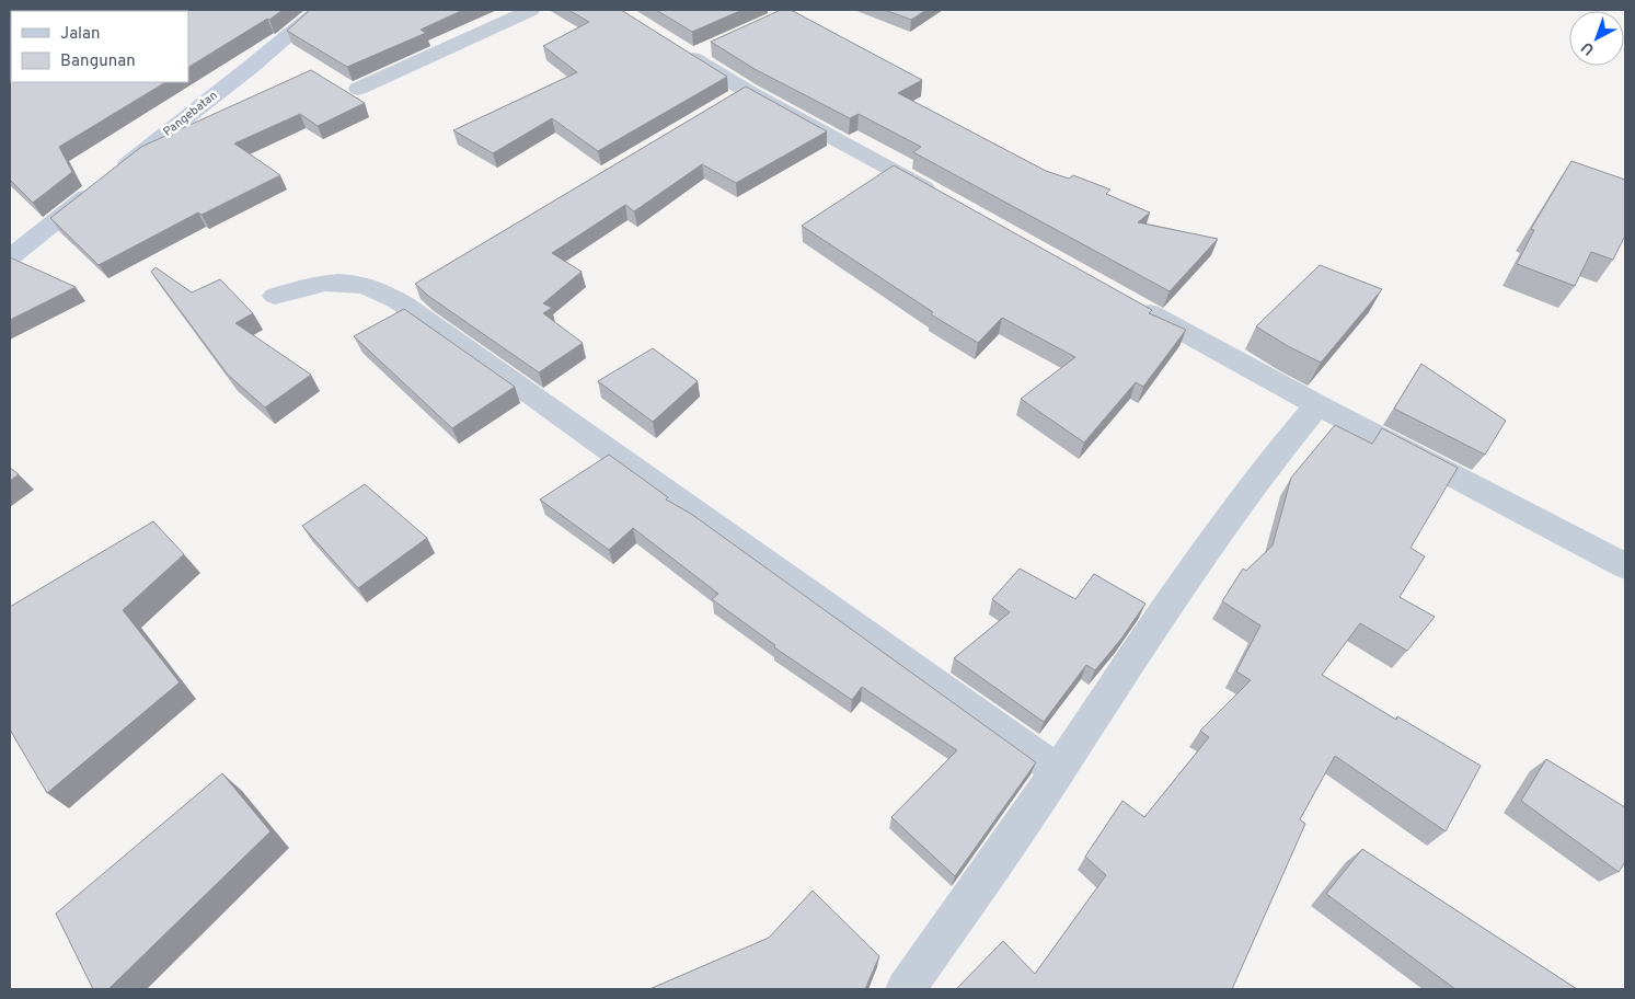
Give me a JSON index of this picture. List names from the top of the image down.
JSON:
{
  "streets": {
    "street": ["Pangebatan"]
  },
  "legend": ["Jalan", "Bangunan"],
  "north": "bottom left"
}
